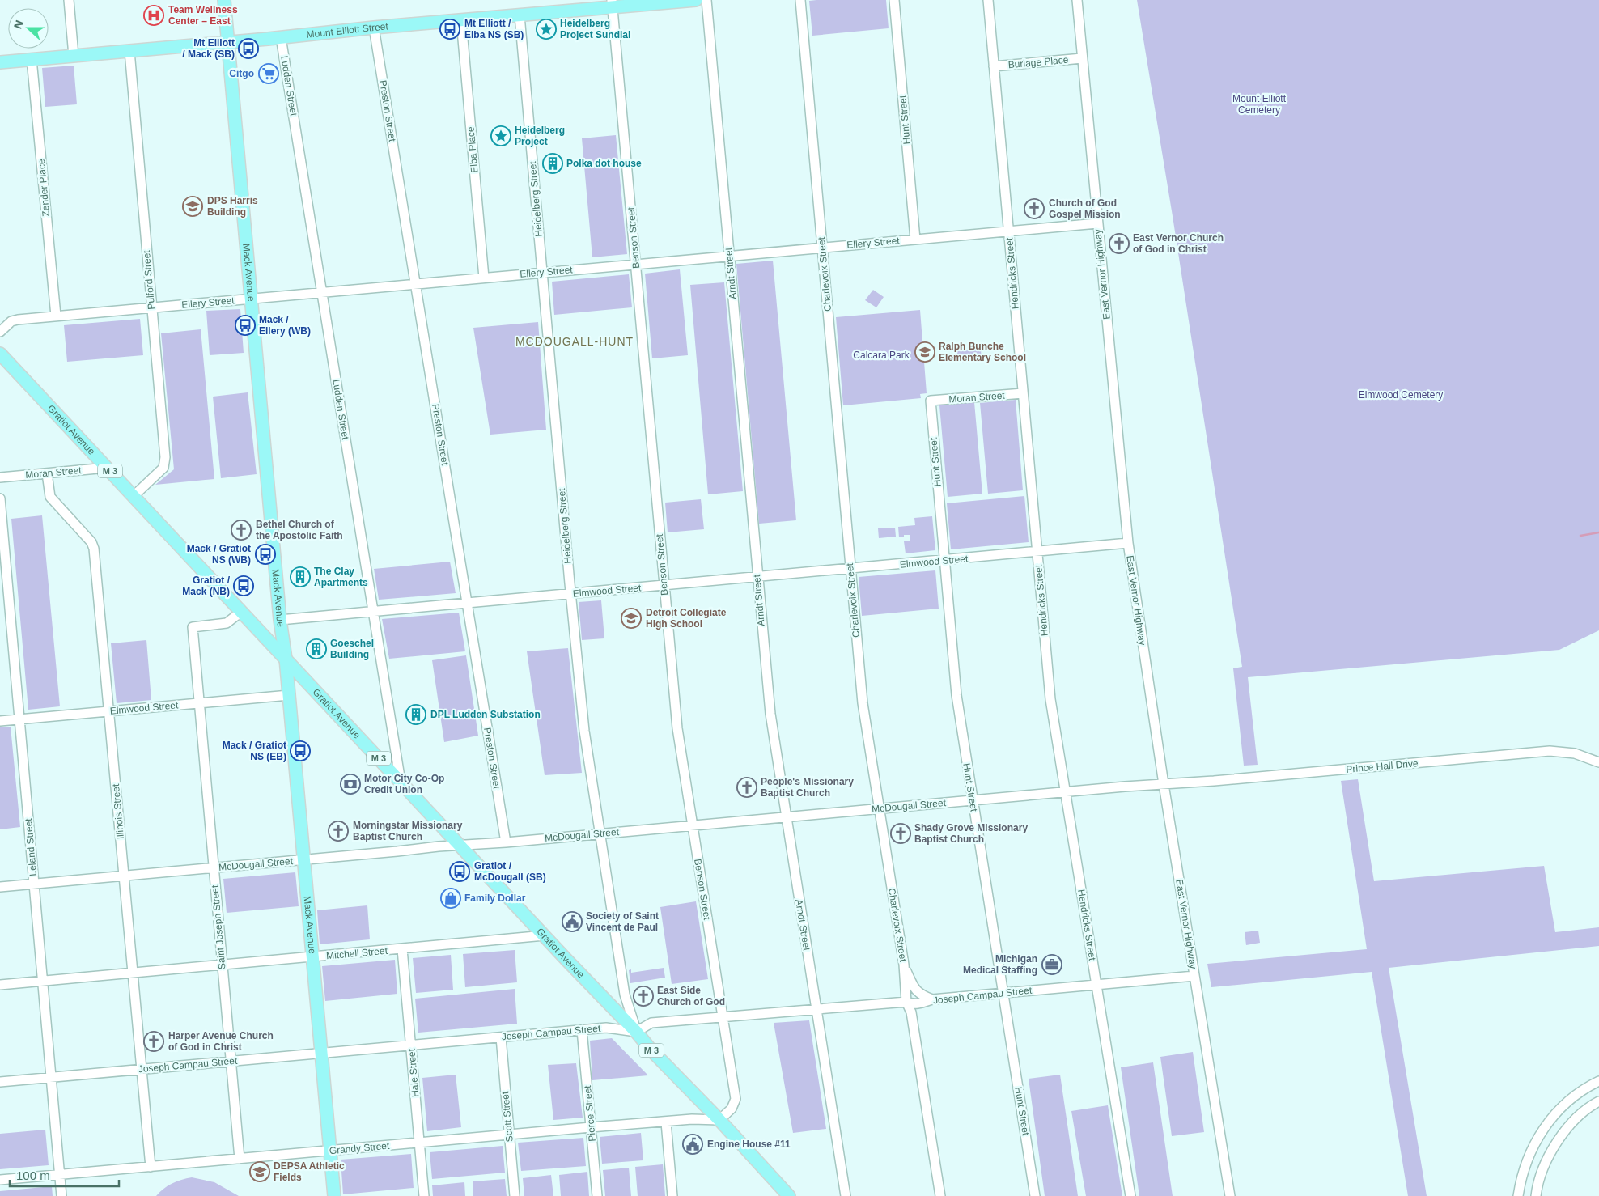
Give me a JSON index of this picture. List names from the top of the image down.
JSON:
{
  "streets": {
    "main road": [
      "Mount Elliott Street",
      "Mack Avenue",
      "Gratiot Avenue",
      "M 3"
    ],
    "street": [
      "Burlage Place",
      "Ludden Street",
      "Preston Street",
      "Hunt Street",
      "Elba Place",
      "Zender Place",
      "Heidelberg Street",
      "Benson Street",
      "Ellery Street",
      "Arndt Street",
      "Hendricks Street",
      "Charlevoix Street",
      "East Vernor Highway",
      "Pulford Street",
      "Moran Street",
      "Elmwood Street",
      "Prince Hall Drive",
      "McDougall Street",
      "Illinois Street",
      "Leland Street",
      "Saint Joseph Street",
      "Mitchell Street",
      "Joseph Campau Street",
      "Hale Street",
      "Pierce Street",
      "Scott Street",
      "Grandy Street"
    ]
  },
  "crossings": [
    ["Mount Elliott Street", "Ludden Street"],
    ["Mount Elliott Street", "Preston Street"],
    ["Mount Elliott Street", "Elba Place"],
    ["Mount Elliott Street", "Zender Place"],
    ["Mount Elliott Street", "Heidelberg Street"],
    ["Mount Elliott Street", "Benson Street"],
    ["Mount Elliott Street", "Mack Avenue"],
    ["Mount Elliott Street", "Pulford Street"],
    ["Burlage Place", "Hendricks Street"],
    ["Burlage Place", "East Vernor Highway"],
    ["Ludden Street", "Ellery Street"],
    ["Ludden Street", "Gratiot Avenue"],
    ["Ludden Street", "Elmwood Street"],
    ["Preston Street", "Ellery Street"],
    ["Preston Street", "Elmwood Street"],
    ["Preston Street", "McDougall Street"],
    ["Hunt Street", "Ellery Street"],
    ["Hunt Street", "Moran Street"],
    ["Hunt Street", "Elmwood Street"],
    ["Hunt Street", "McDougall Street"],
    ["Hunt Street", "Joseph Campau Street"],
    ["Elba Place", "Ellery Street"],
    ["Zender Place", "Ellery Street"],
    ["Heidelberg Street", "Ellery Street"],
    ["Heidelberg Street", "Gratiot Avenue"],
    ["Heidelberg Street", "Elmwood Street"],
    ["Heidelberg Street", "McDougall Street"],
    ["Heidelberg Street", "Joseph Campau Street"],
    ["Benson Street", "Ellery Street"],
    ["Benson Street", "Gratiot Avenue"],
    ["Benson Street", "Elmwood Street"],
    ["Benson Street", "McDougall Street"],
    ["Benson Street", "Joseph Campau Street"],
    ["Benson Street", "Grandy Street"],
    ["Ellery Street", "Mack Avenue"],
    ["Ellery Street", "Arndt Street"],
    ["Ellery Street", "Hendricks Street"],
    ["Ellery Street", "Charlevoix Street"],
    ["Ellery Street", "East Vernor Highway"],
    ["Ellery Street", "Pulford Street"],
    ["Mack Avenue", "Gratiot Avenue"],
    ["Mack Avenue", "Elmwood Street"],
    ["Mack Avenue", "McDougall Street"],
    ["Mack Avenue", "Mitchell Street"],
    ["Mack Avenue", "Joseph Campau Street"],
    ["Mack Avenue", "Grandy Street"],
    ["Arndt Street", "Elmwood Street"],
    ["Arndt Street", "McDougall Street"],
    ["Arndt Street", "Joseph Campau Street"],
    ["Hendricks Street", "Moran Street"],
    ["Hendricks Street", "Elmwood Street"],
    ["Hendricks Street", "McDougall Street"],
    ["Hendricks Street", "Joseph Campau Street"],
    ["Charlevoix Street", "Elmwood Street"],
    ["Charlevoix Street", "McDougall Street"],
    ["Charlevoix Street", "Joseph Campau Street"],
    ["East Vernor Highway", "Elmwood Street"],
    ["East Vernor Highway", "Prince Hall Drive"],
    ["East Vernor Highway", "McDougall Street"],
    ["East Vernor Highway", "Joseph Campau Street"],
    ["Pulford Street", "Gratiot Avenue"],
    ["Moran Street", "Gratiot Avenue"],
    ["Moran Street", "Illinois Street"],
    ["Gratiot Avenue", "McDougall Street"],
    ["Gratiot Avenue", "Saint Joseph Street"],
    ["Gratiot Avenue", "Mitchell Street"],
    ["Gratiot Avenue", "Joseph Campau Street"],
    ["Gratiot Avenue", "Grandy Street"],
    ["Elmwood Street", "Illinois Street"],
    ["Elmwood Street", "Leland Street"],
    ["Elmwood Street", "Saint Joseph Street"],
    ["Prince Hall Drive", "McDougall Street"],
    ["McDougall Street", "Illinois Street"],
    ["McDougall Street", "Leland Street"],
    ["McDougall Street", "Saint Joseph Street"],
    ["Illinois Street", "Mitchell Street"],
    ["Illinois Street", "Joseph Campau Street"],
    ["Illinois Street", "Grandy Street"],
    ["Leland Street", "Mitchell Street"],
    ["Leland Street", "Joseph Campau Street"],
    ["Leland Street", "Grandy Street"],
    ["Saint Joseph Street", "Mitchell Street"],
    ["Saint Joseph Street", "Joseph Campau Street"],
    ["Saint Joseph Street", "Grandy Street"],
    ["Mitchell Street", "Hale Street"],
    ["Joseph Campau Street", "Hale Street"],
    ["Joseph Campau Street", "Pierce Street"],
    ["Joseph Campau Street", "Scott Street"],
    ["Hale Street", "Grandy Street"],
    ["Pierce Street", "Grandy Street"],
    ["Scott Street", "Grandy Street"]
  ],
  "districts": ["MCDOUGALL-HUNT"],
  "parks": ["Mount Elliott Cemetery", "Calcara Park", "Elmwood Cemetery"],
  "places": {
    "hospital": ["Team Wellness Center – East"],
    "bus stop": [
      "Mt Elliott / Elba NS (SB)",
      "Mt Elliott / Mack (SB)",
      "Mack / Ellery (WB)",
      "Mack / Gratiot NS (WB)",
      "Gratiot / Mack (NB)",
      "Mack / Gratiot NS (EB)",
      "Gratiot / McDougall (SB)"
    ],
    "place": ["Heidelberg Project Sundial", "Heidelberg Project"],
    "supermarket": ["Citgo"],
    "building": [
      "Polka dot house",
      "The Clay Apartments",
      "Goeschel Building",
      "DPL Ludden Substation"
    ],
    "school or university": [
      "DPS Harris Building",
      "Ralph Bunche Elementary School",
      "Detroit Collegiate High School",
      "DEPSA Athletic Fields"
    ],
    "church": [
      "Church of God Gospel Mission",
      "East Vernor Church of God in Christ",
      "Bethel Church of the Apostolic Faith",
      "People's Missionary Baptist Church",
      "Morningstar Missionary Baptist Church",
      "Shady Grove Missionary Baptist Church",
      "East Side Church of God",
      "Harper Avenue Church of God in Christ"
    ],
    "bank": ["Motor City Co-Op Credit Union"],
    "shop": ["Family Dollar"],
    "public building": ["Society of Saint Vincent de Paul", "Engine House #11"],
    "office": ["Michigan Medical Staffing"]
  },
  "scale_bar": "100 m",
  "north": "left"
}
